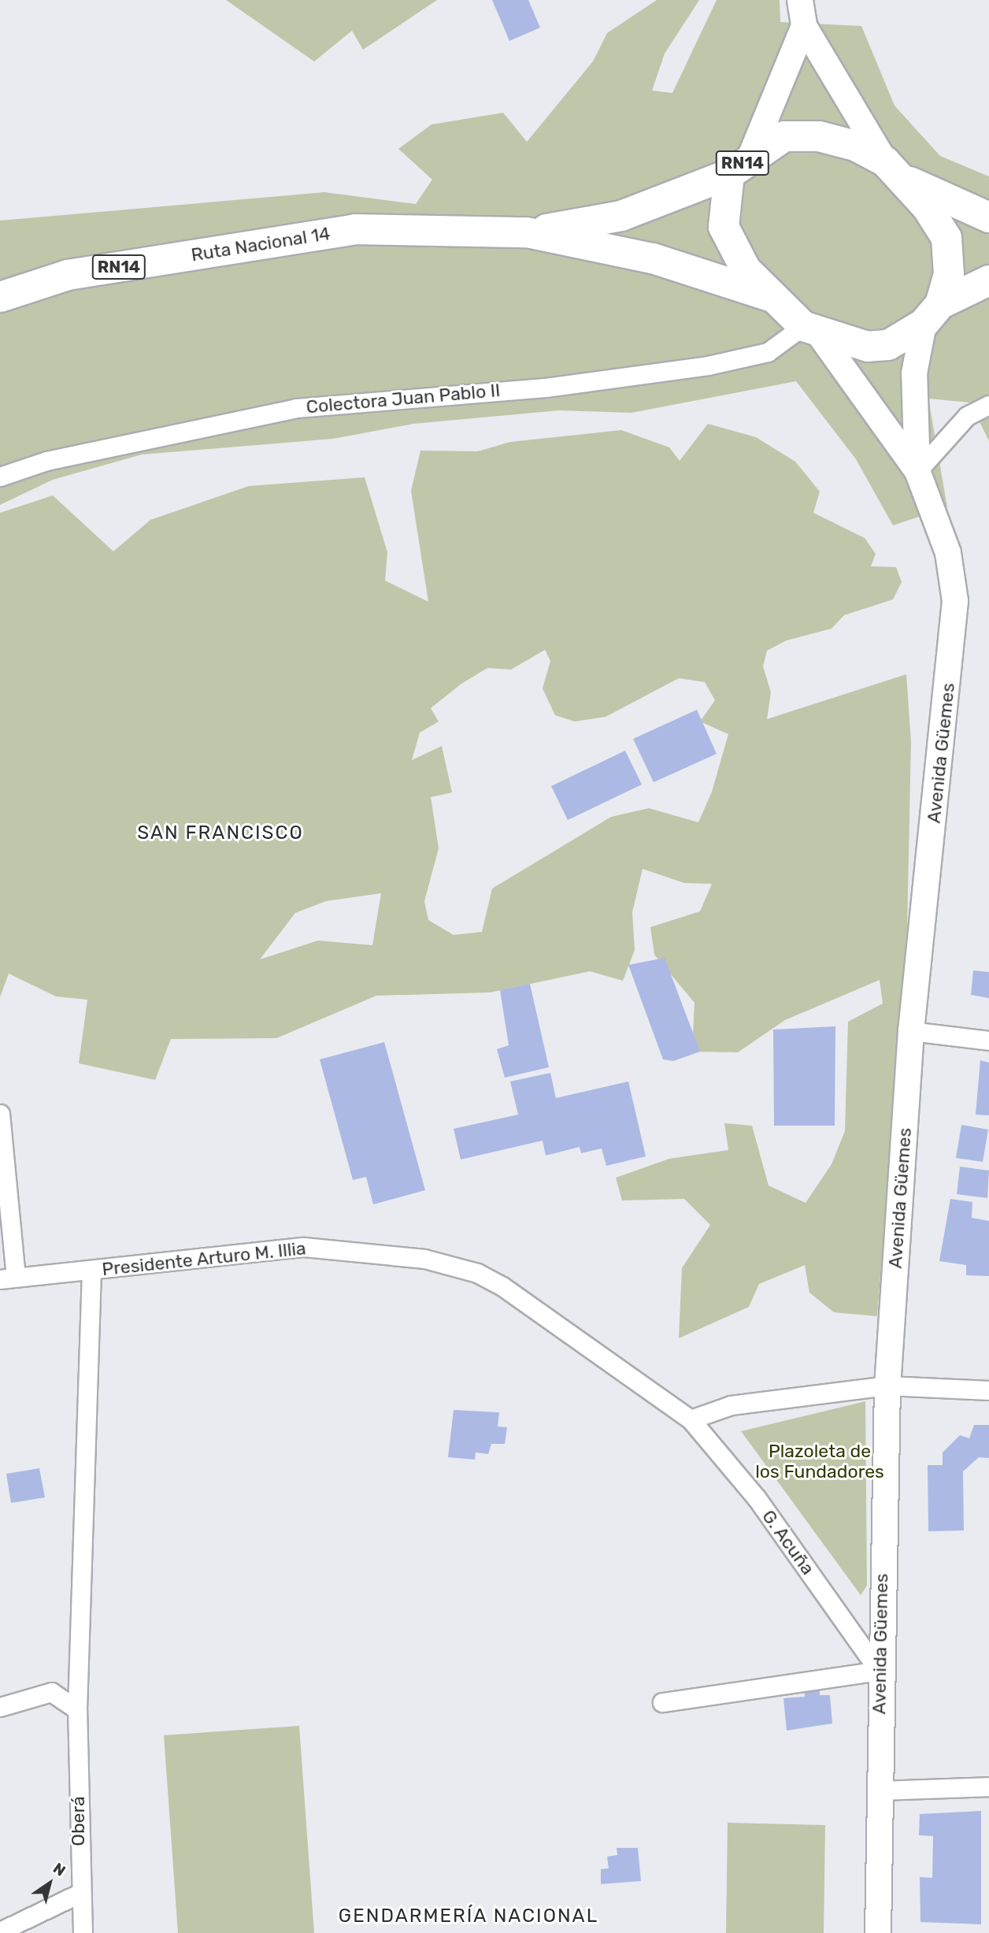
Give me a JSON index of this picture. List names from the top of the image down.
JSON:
{
  "streets": {
    "highway": ["RN14", "Ruta Nacional 14"],
    "main road": ["Avenida Güemes"],
    "street": [
      "Colectora Juan Pablo II",
      "Presidente Arturo M. Illia",
      "G. Acuña",
      "Oberá"
    ]
  },
  "crossings": [
    ["RN14", "Ruta Nacional 14"],
    ["RN14", "Colectora Juan Pablo II"],
    ["RN14", "Avenida Güemes"],
    ["Colectora Juan Pablo II", "Avenida Güemes"],
    ["Avenida Güemes", "G. Acuña"],
    ["Presidente Arturo M. Illia", "G. Acuña"],
    ["Presidente Arturo M. Illia", "Oberá"]
  ],
  "districts": ["SAN FRANCISCO", "GENDARMERÍA NACIONAL"],
  "parks": ["Plazoleta de los Fundadores"],
  "north": "top right"
}
